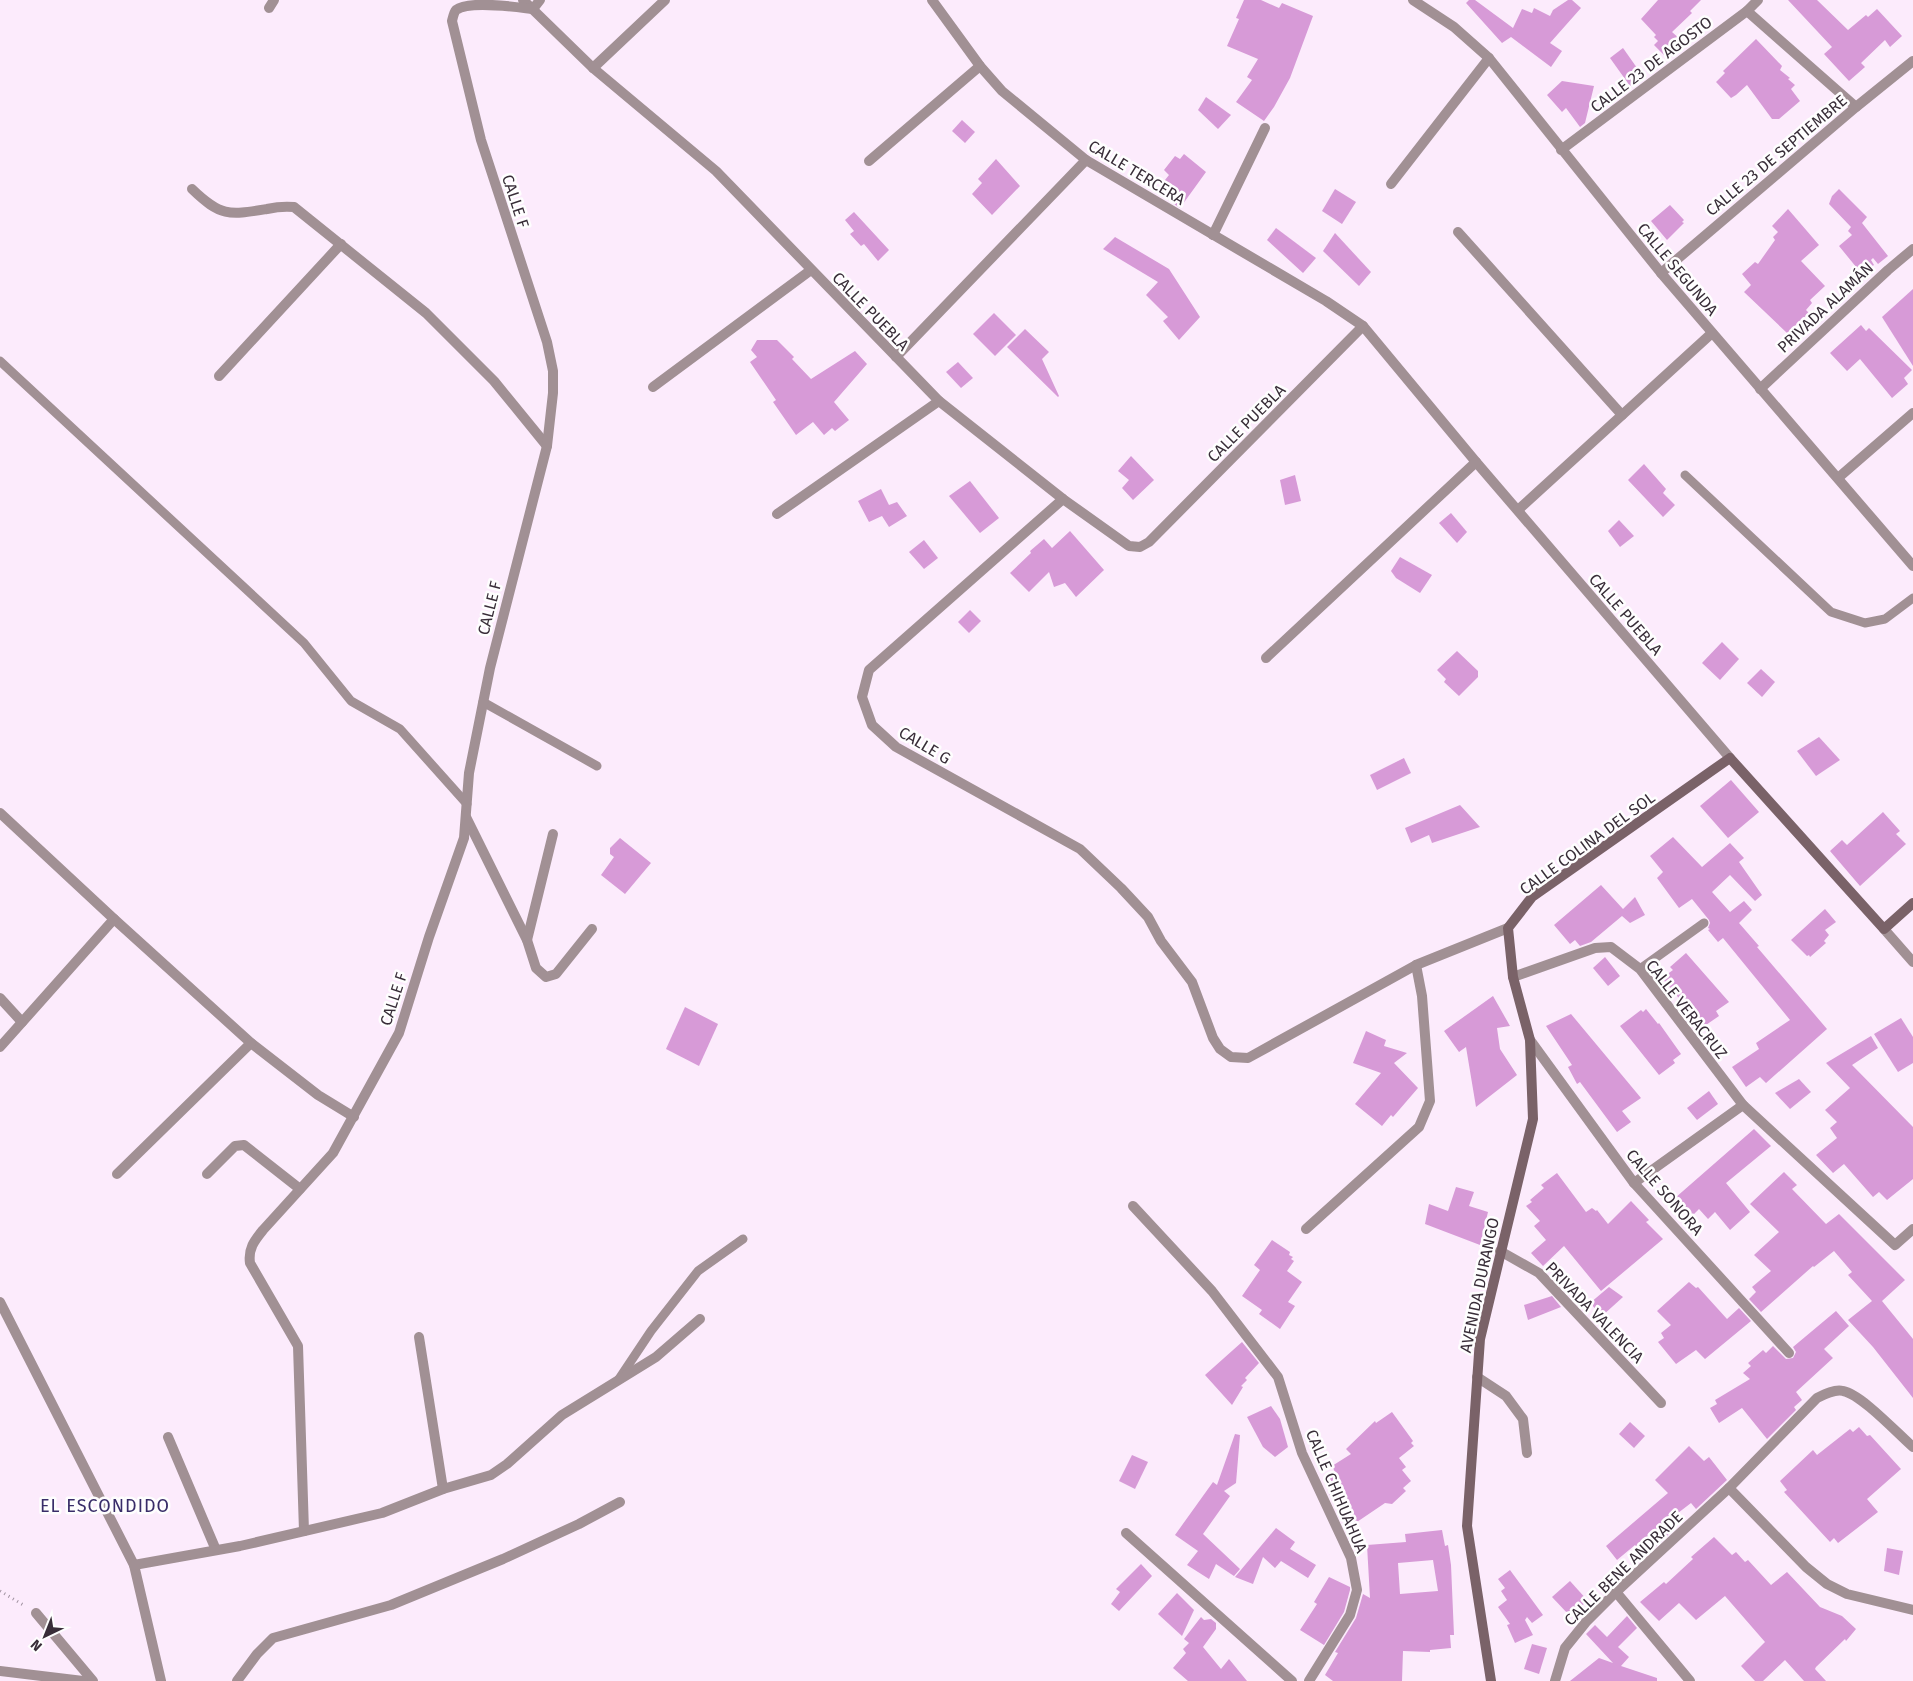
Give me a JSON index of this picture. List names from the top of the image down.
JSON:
{
  "streets": {
    "main road": ["CALLE PUEBLA", "CALLE COLINA DEL SOL", "AVENIDA DURANGO"],
    "street": [
      "CALLE 23 DE AGOSTO",
      "CALLE 23 DE SEPTIEMBRE",
      "CALLE TERCERA",
      "CALLE F",
      "CALLE SEGUNDA",
      "PRIVADA ALAMÁN",
      "CALLE G",
      "CALLE VERACRUZ",
      "CALLE SONORA",
      "PRIVADA VALENCIA",
      "CALLE CHIHUAHUA",
      "CALLE BENE ANDRADE"
    ]
  },
  "crossings": [
    ["CALLE 23 DE AGOSTO", "CALLE SEGUNDA"],
    ["CALLE 23 DE SEPTIEMBRE", "CALLE SEGUNDA"],
    ["CALLE TERCERA", "CALLE PUEBLA"],
    ["CALLE F", "CALLE PUEBLA"],
    ["CALLE SEGUNDA", "PRIVADA ALAMÁN"],
    ["CALLE PUEBLA", "CALLE G"],
    ["CALLE PUEBLA", "CALLE COLINA DEL SOL"],
    ["CALLE G", "CALLE COLINA DEL SOL"],
    ["CALLE COLINA DEL SOL", "AVENIDA DURANGO"],
    ["CALLE VERACRUZ", "AVENIDA DURANGO"],
    ["CALLE SONORA", "AVENIDA DURANGO"],
    ["AVENIDA DURANGO", "PRIVADA VALENCIA"]
  ],
  "districts": ["EL ESCONDIDO"],
  "north": "bottom left"
}
